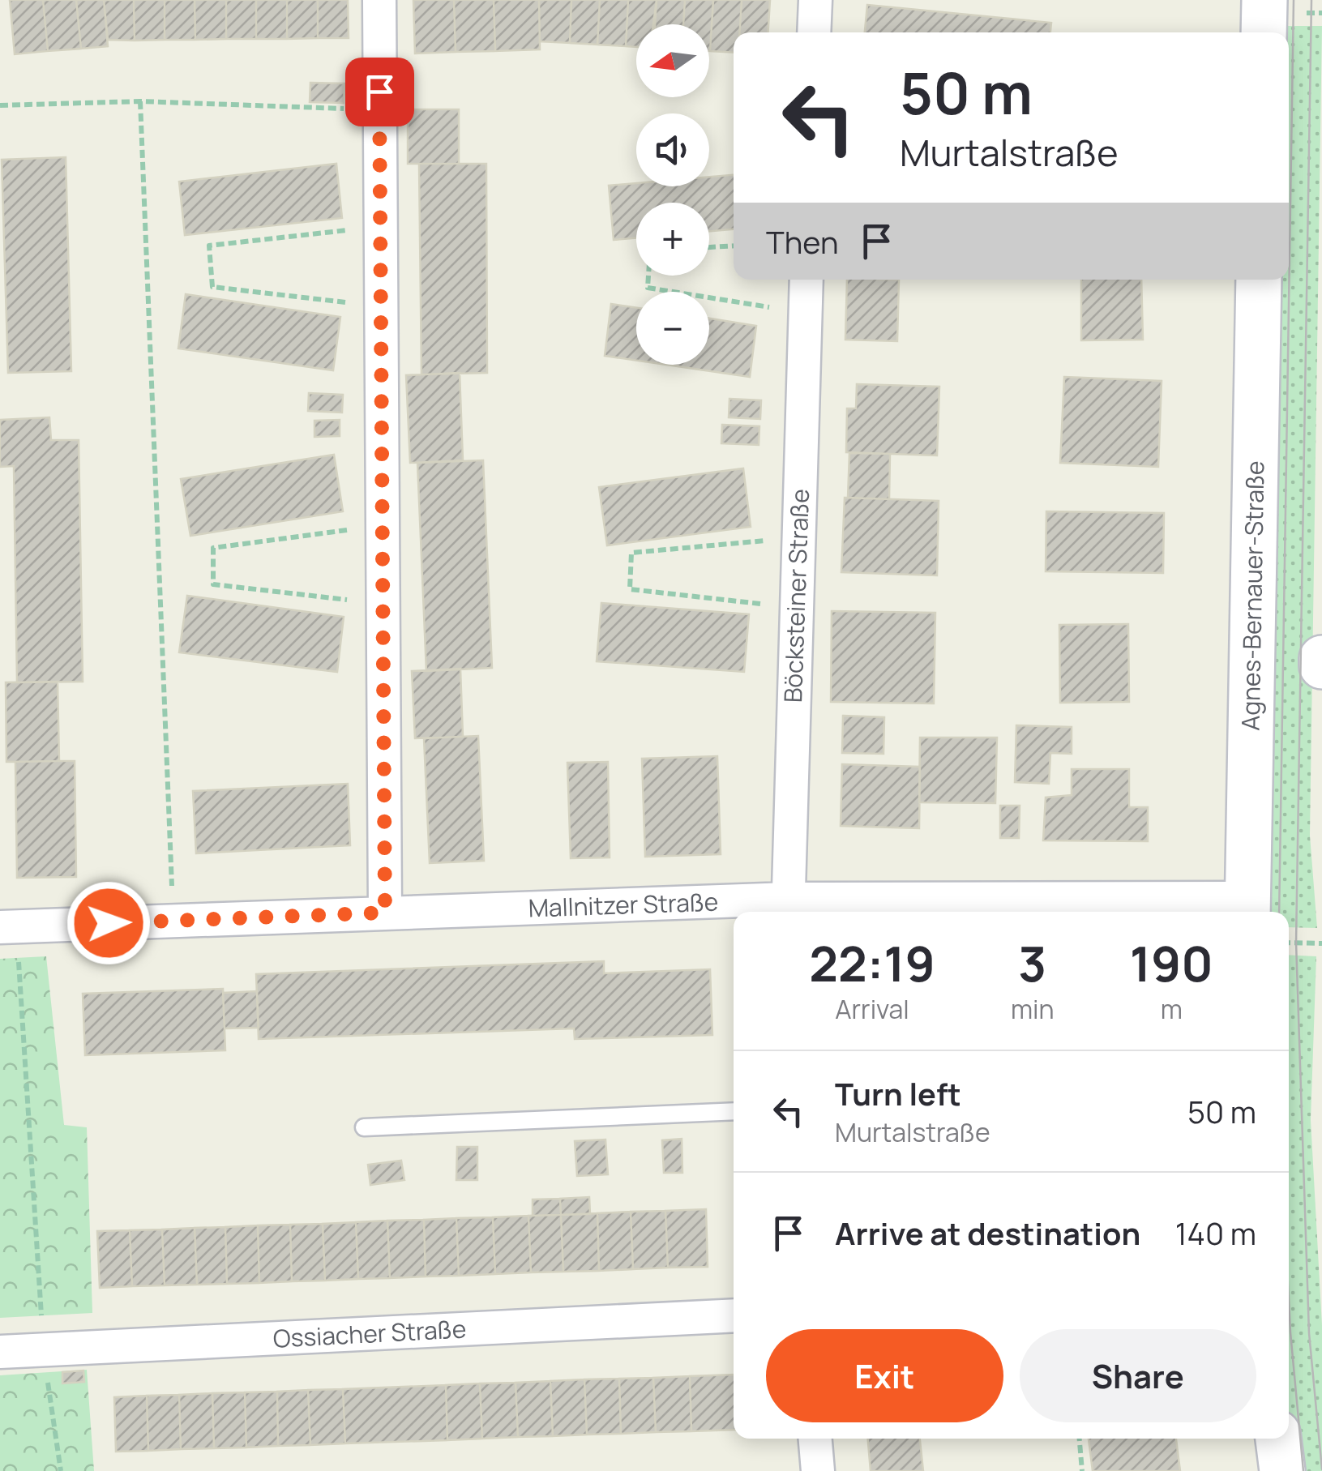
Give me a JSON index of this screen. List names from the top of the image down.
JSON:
{
  "streets": {
    "main road": ["Agnes-Bernauer-Straße"],
    "street": ["Böcksteiner Straße", "Mallnitzer Straße", "Ossiacher Straße"]
  },
  "crossings": [
    ["Böcksteiner Straße", "Mallnitzer Straße"],
    ["Agnes-Bernauer-Straße", "Mallnitzer Straße"]
  ],
  "north": "left",
  "page": {
    "map_buttons": ["+", "−"],
    "turn": ["50 m", "Murtalstraße"],
    "then": "Then",
    "eta": [
      "22:19",
      "Arrival",
      "3",
      "min",
      "190",
      "m"
    ],
    "list": [
      {
        "name": "Turn left",
        "note": "Murtalstraße",
        "value": "50 m"
      },
      {
        "name": "Arrive at destination",
        "value": "140 m"
      }
    ],
    "buttons": ["Exit", "Share"]
  }
}
